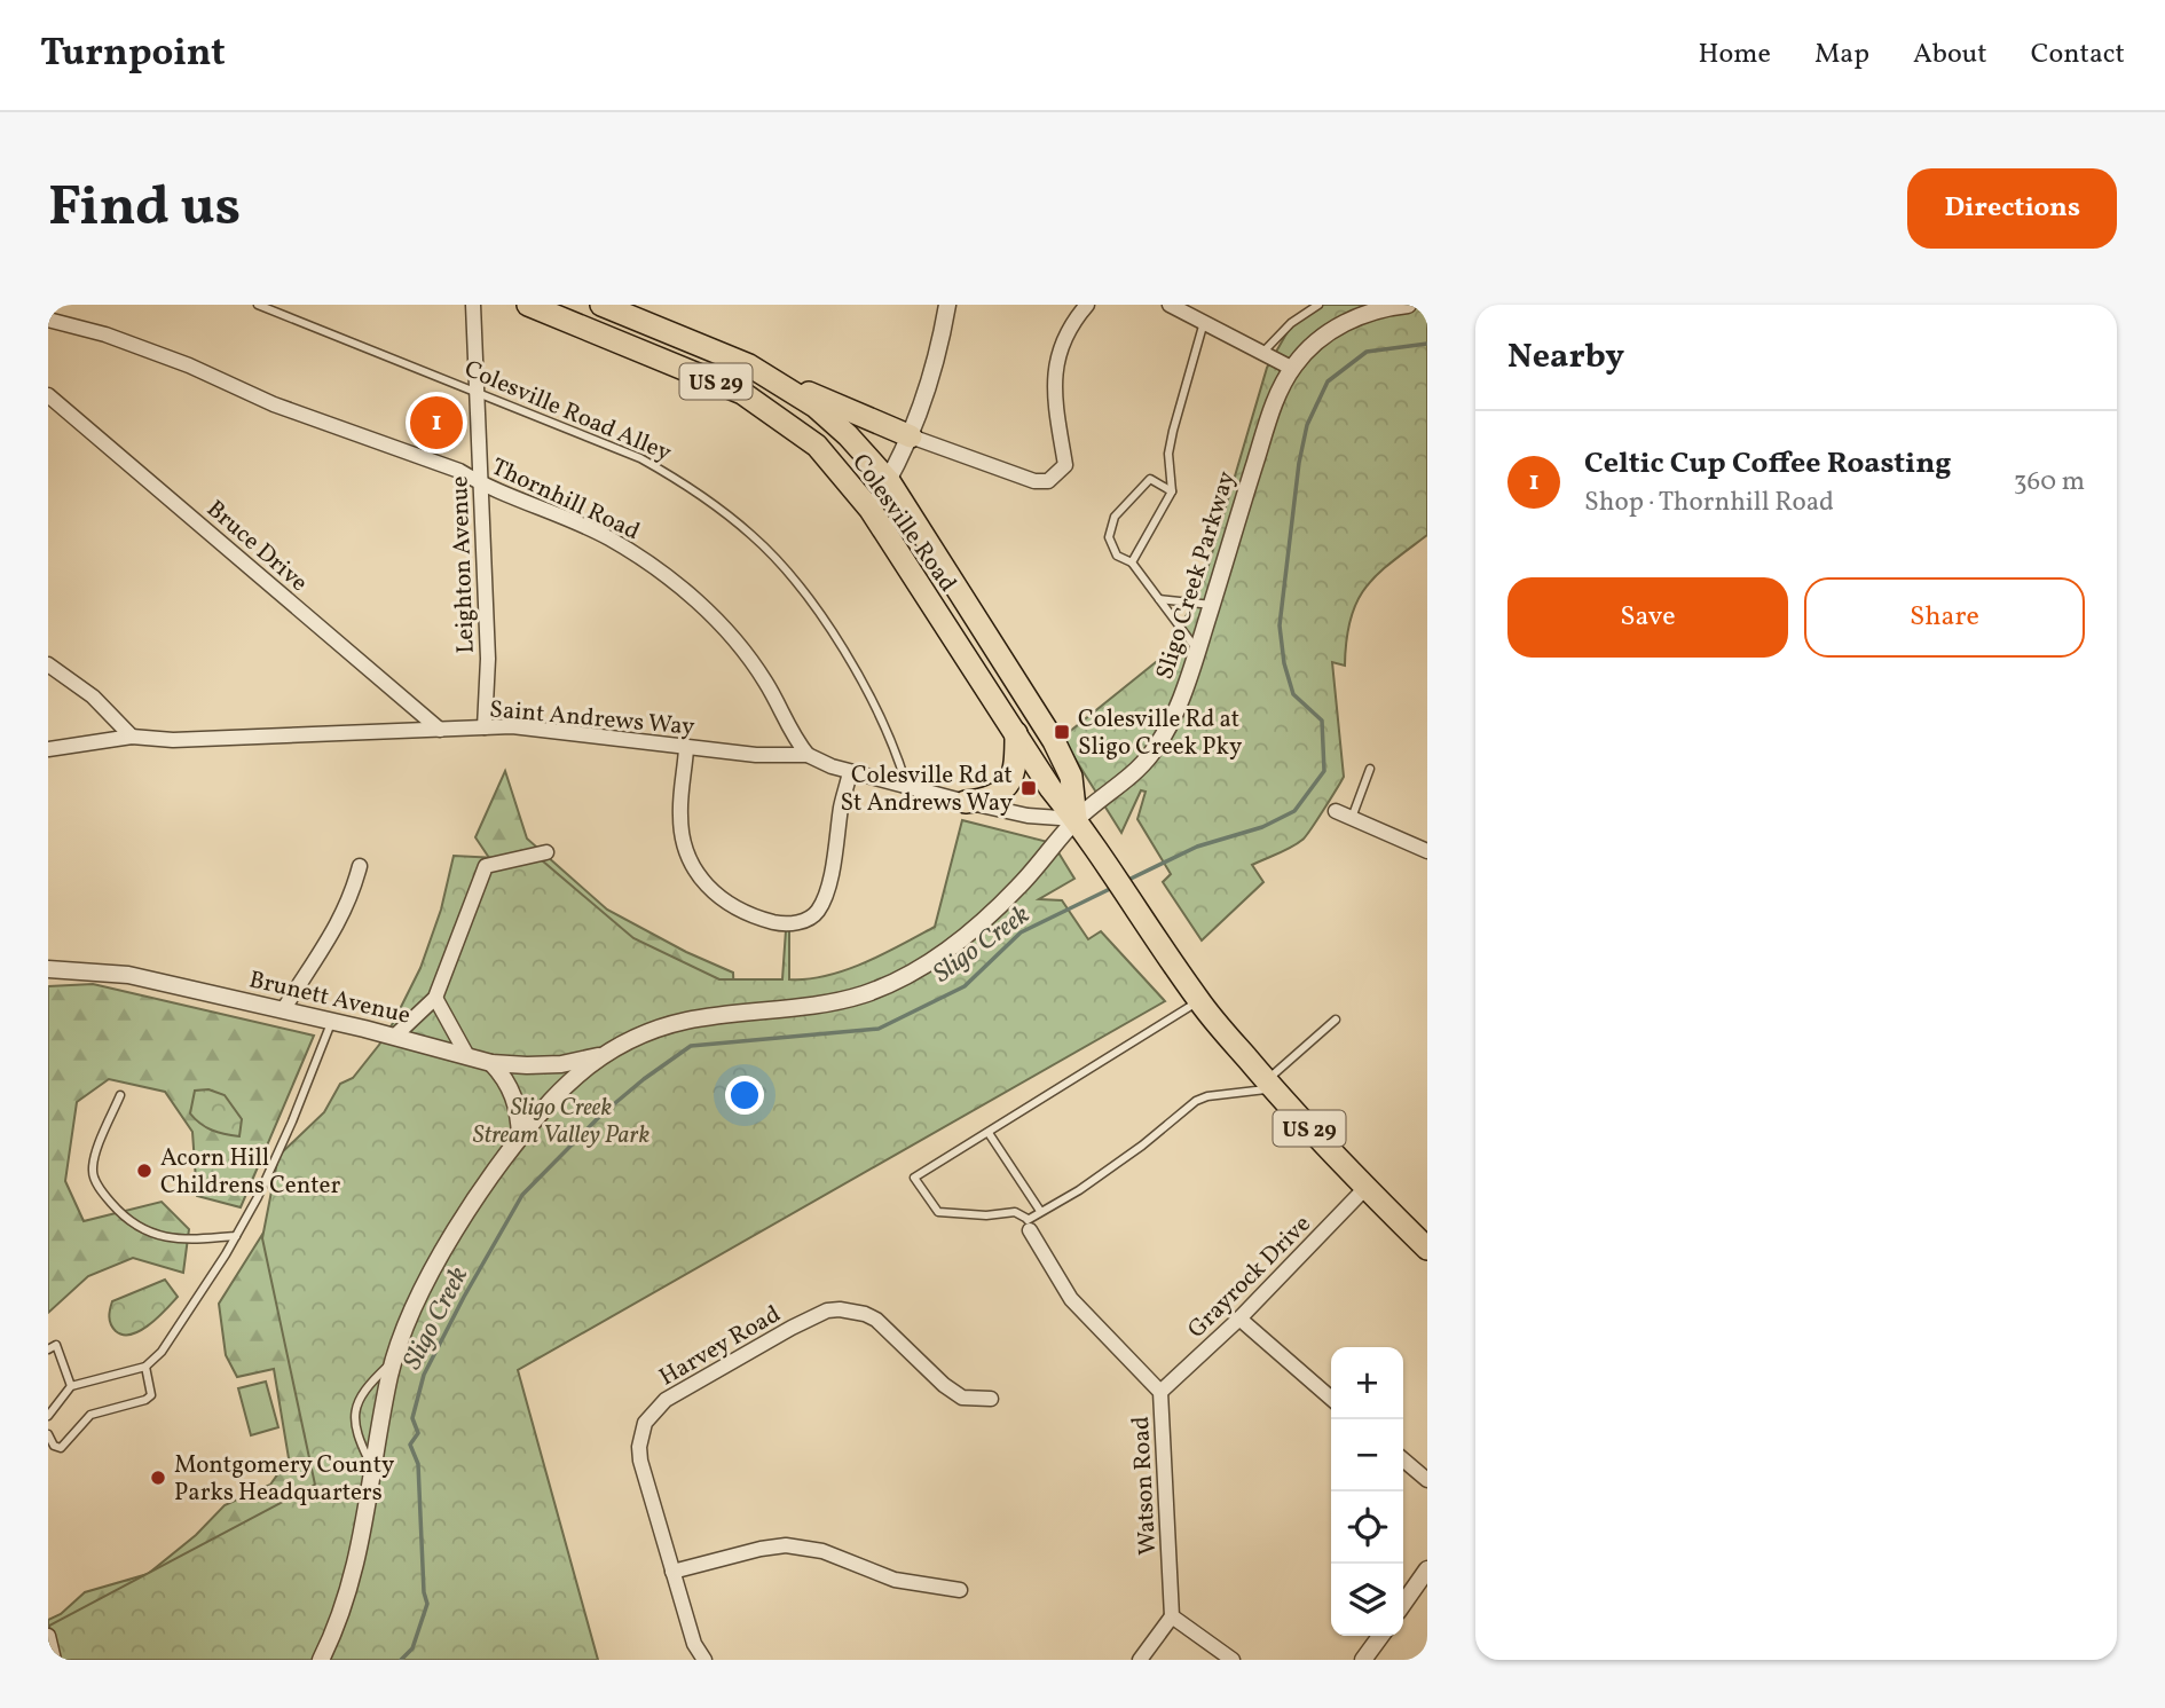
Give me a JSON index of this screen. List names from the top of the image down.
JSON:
{
  "streets": {
    "highway": ["US 29", "Colesville Road"],
    "street": [
      "Thornhill Road",
      "Bruce Drive",
      "Leighton Avenue",
      "Sligo Creek Parkway",
      "Saint Andrews Way",
      "Brunett Avenue",
      "Grayrock Drive",
      "Harvey Road",
      "Watson Road"
    ],
    "lane": ["Colesville Road Alley"]
  },
  "crossings": [
    ["Colesville Road Alley", "Leighton Avenue"],
    ["Colesville Road Alley", "Saint Andrews Way"],
    ["Thornhill Road", "Leighton Avenue"],
    ["Thornhill Road", "Saint Andrews Way"],
    ["Colesville Road", "Sligo Creek Parkway"],
    ["Colesville Road", "Saint Andrews Way"],
    ["Colesville Road", "Grayrock Drive"],
    ["Bruce Drive", "Saint Andrews Way"],
    ["Leighton Avenue", "Saint Andrews Way"],
    ["Sligo Creek Parkway", "Saint Andrews Way"],
    ["Sligo Creek Parkway", "Brunett Avenue"],
    ["Grayrock Drive", "Watson Road"]
  ],
  "water": ["Sligo Creek"],
  "parks": ["Sligo Creek Stream Valley Park"],
  "places": {
    "transit": ["Colesville Rd at Sligo Creek Pky", "Colesville Rd at St Andrews Way"],
    "other": ["Acorn Hill Childrens Center", "Montgomery County Parks Headquarters"]
  },
  "page": {
    "header": "Turnpoint",
    "nav": [
      "Home",
      "Map",
      "About",
      "Contact"
    ],
    "buttons": [
      "Directions",
      ["Save", "Share"]
    ],
    "title": "Find us",
    "heading": "Nearby",
    "pins": "1",
    "list": [
      {
        "mark": "1",
        "name": "Celtic Cup Coffee Roasting",
        "note": "Shop · Thornhill Road",
        "value": "360 m"
      }
    ],
    "map_buttons": ["+", "−"]
  }
}
